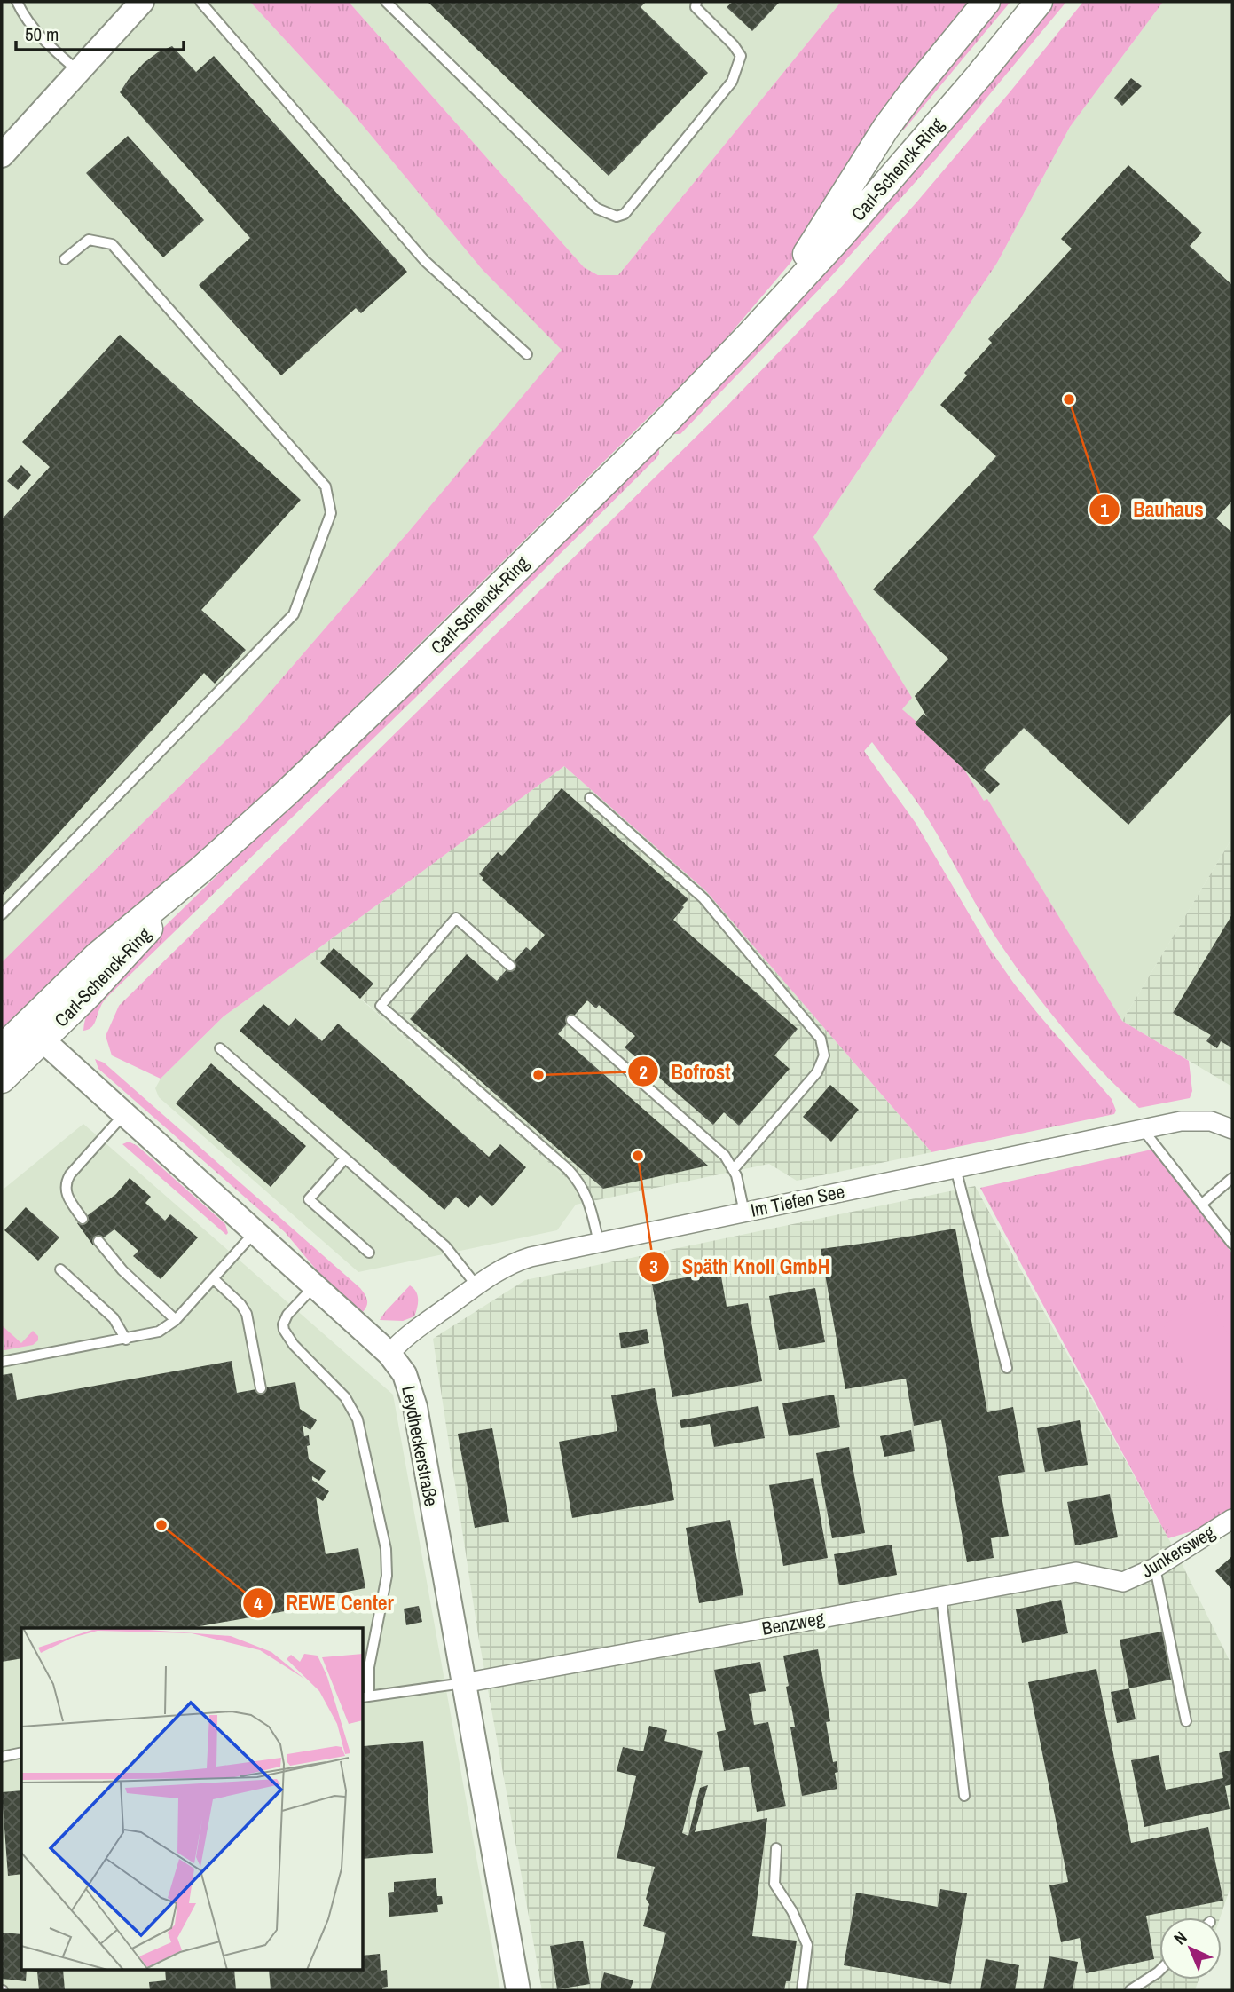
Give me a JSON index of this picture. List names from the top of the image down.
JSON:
{
  "streets": {
    "main road": ["Carl-Schenck-Ring"],
    "street": [
      "Im Tiefen See",
      "Leydheckerstraße",
      "Junkersweg",
      "Benzweg"
    ]
  },
  "crossings": [
    ["Carl-Schenck-Ring", "Leydheckerstraße"],
    ["Im Tiefen See", "Leydheckerstraße"],
    ["Leydheckerstraße", "Benzweg"],
    ["Junkersweg", "Benzweg"]
  ],
  "places": [
    "Bauhaus",
    "Bofrost",
    "Späth Knoll GmbH",
    "REWE Center"
  ],
  "scale_bar": "50 m",
  "north": "top left"
}
